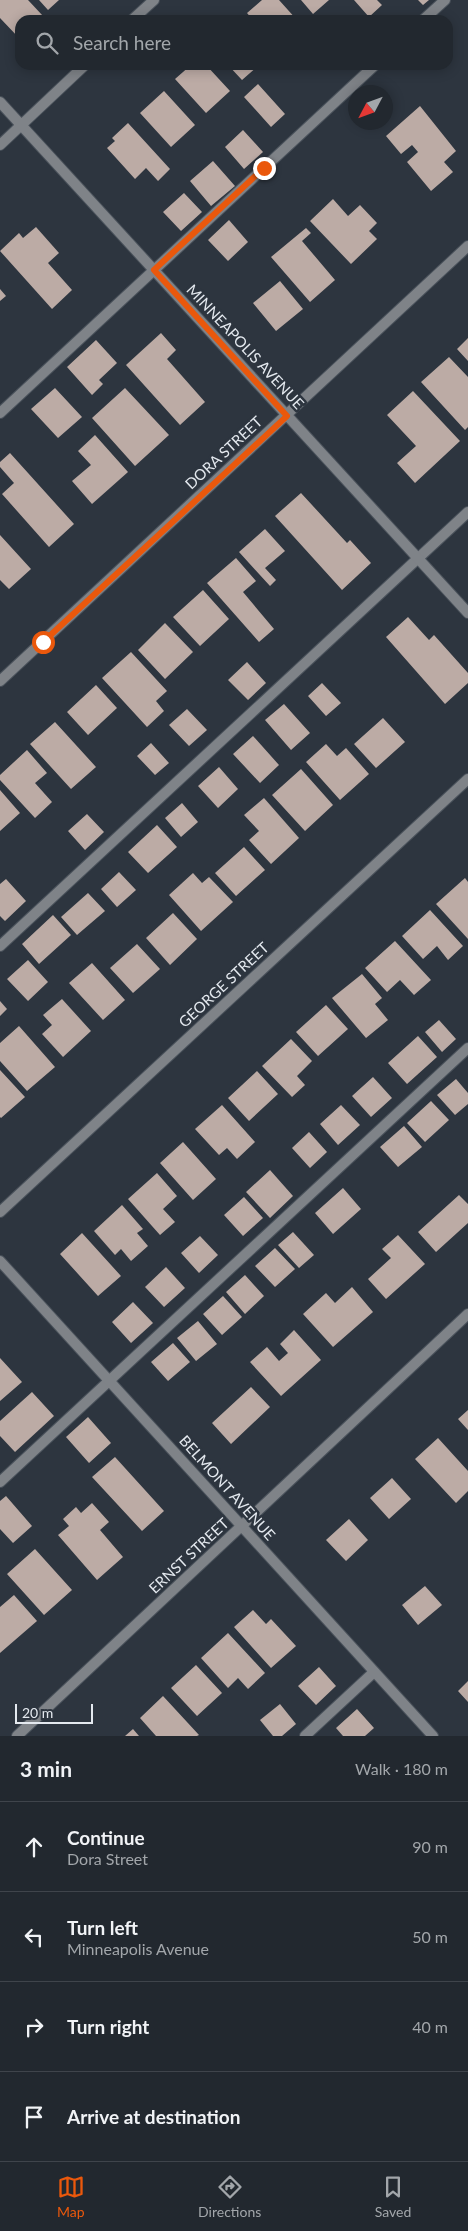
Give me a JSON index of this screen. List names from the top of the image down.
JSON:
{
  "streets": {
    "street": [
      "MINNEAPOLIS AVENUE",
      "DORA STREET",
      "GEORGE STREET",
      "BELMONT AVENUE",
      "ERNST STREET"
    ]
  },
  "crossings": [
    ["MINNEAPOLIS AVENUE", "DORA STREET"],
    ["BELMONT AVENUE", "ERNST STREET"]
  ],
  "scale_bar": "20 m",
  "north": "bottom left",
  "page": {
    "search": "Search here",
    "scale": "20 m",
    "heading": ["3 min", "Walk · 180 m"],
    "list": [
      ["Continue", "Dora Street", "90 m"],
      ["Turn left", "Minneapolis Avenue", "50 m"],
      ["Turn right", "40 m"],
      "Arrive at destination"
    ],
    "nav": ["Map", "Directions", "Saved"]
  }
}
